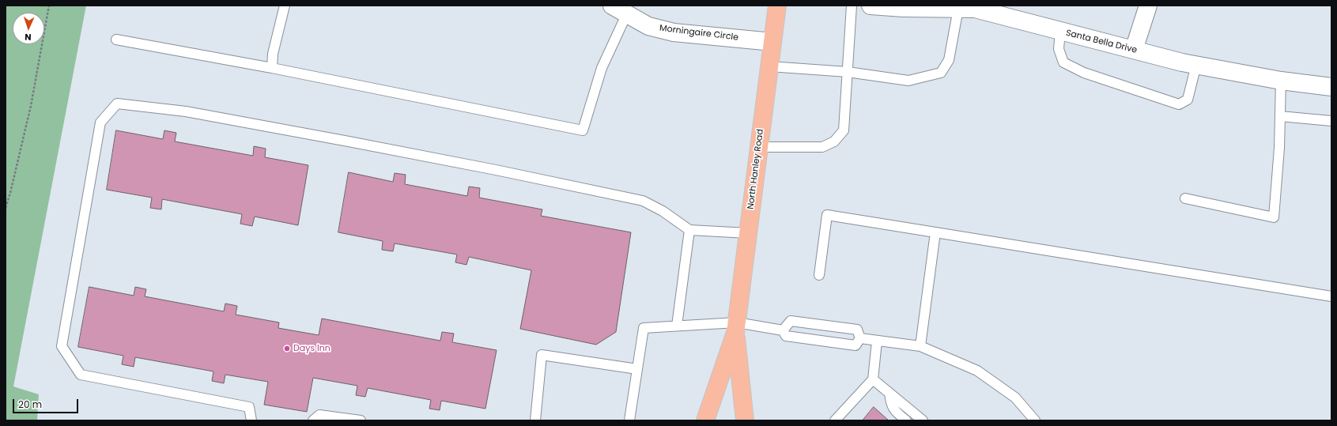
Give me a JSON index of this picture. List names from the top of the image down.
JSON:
{
  "streets": {
    "main road": ["North Hanley Road"],
    "street": ["Morningaire Circle", "Santa Bella Drive"]
  },
  "crossings": [
    ["Morningaire Circle", "North Hanley Road"]
  ],
  "places": ["Days Inn"],
  "scale_bar": "20 m",
  "north": "bottom"
}
